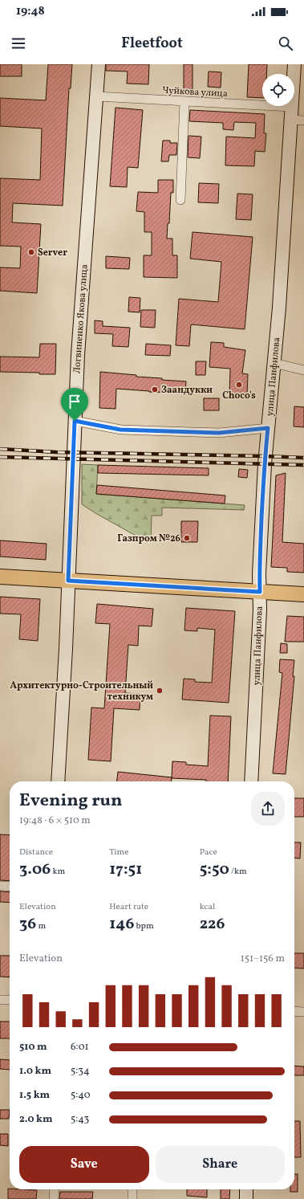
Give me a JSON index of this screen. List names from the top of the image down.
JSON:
{
  "streets": {
    "street": ["Чуйкова улица", "Логвиненко Якова улица", "улица Панфилова"]
  },
  "crossings": [
    ["Чуйкова улица", "Логвиненко Якова улица"],
    ["Чуйкова улица", "улица Панфилова"]
  ],
  "places": [
    "Server",
    "Choco's",
    "Заандукки",
    "Газпром №26",
    "Архитектурно-Строительный техникум"
  ],
  "page": {
    "status": "19:48",
    "header": "Fleetfoot",
    "heading": ["Evening run", "19:48 · 6 × 510 m"],
    "stats": [
      ["Distance", "3.06 km"],
      ["Time", "17:51"],
      ["Pace", "5:50 /km"],
      ["Elevation", "36 m"],
      ["Heart rate", "146 bpm"],
      ["kcal", "226"]
    ],
    "chart": ["Elevation", "151–156 m"],
    "list": [
      {
        "name": "510 m",
        "note": "6:01"
      },
      {
        "name": "1.0 km",
        "note": "5:34"
      },
      {
        "name": "1.5 km",
        "note": "5:40"
      },
      {
        "name": "2.0 km",
        "note": "5:43"
      }
    ],
    "buttons": ["Save", "Share"]
  }
}
